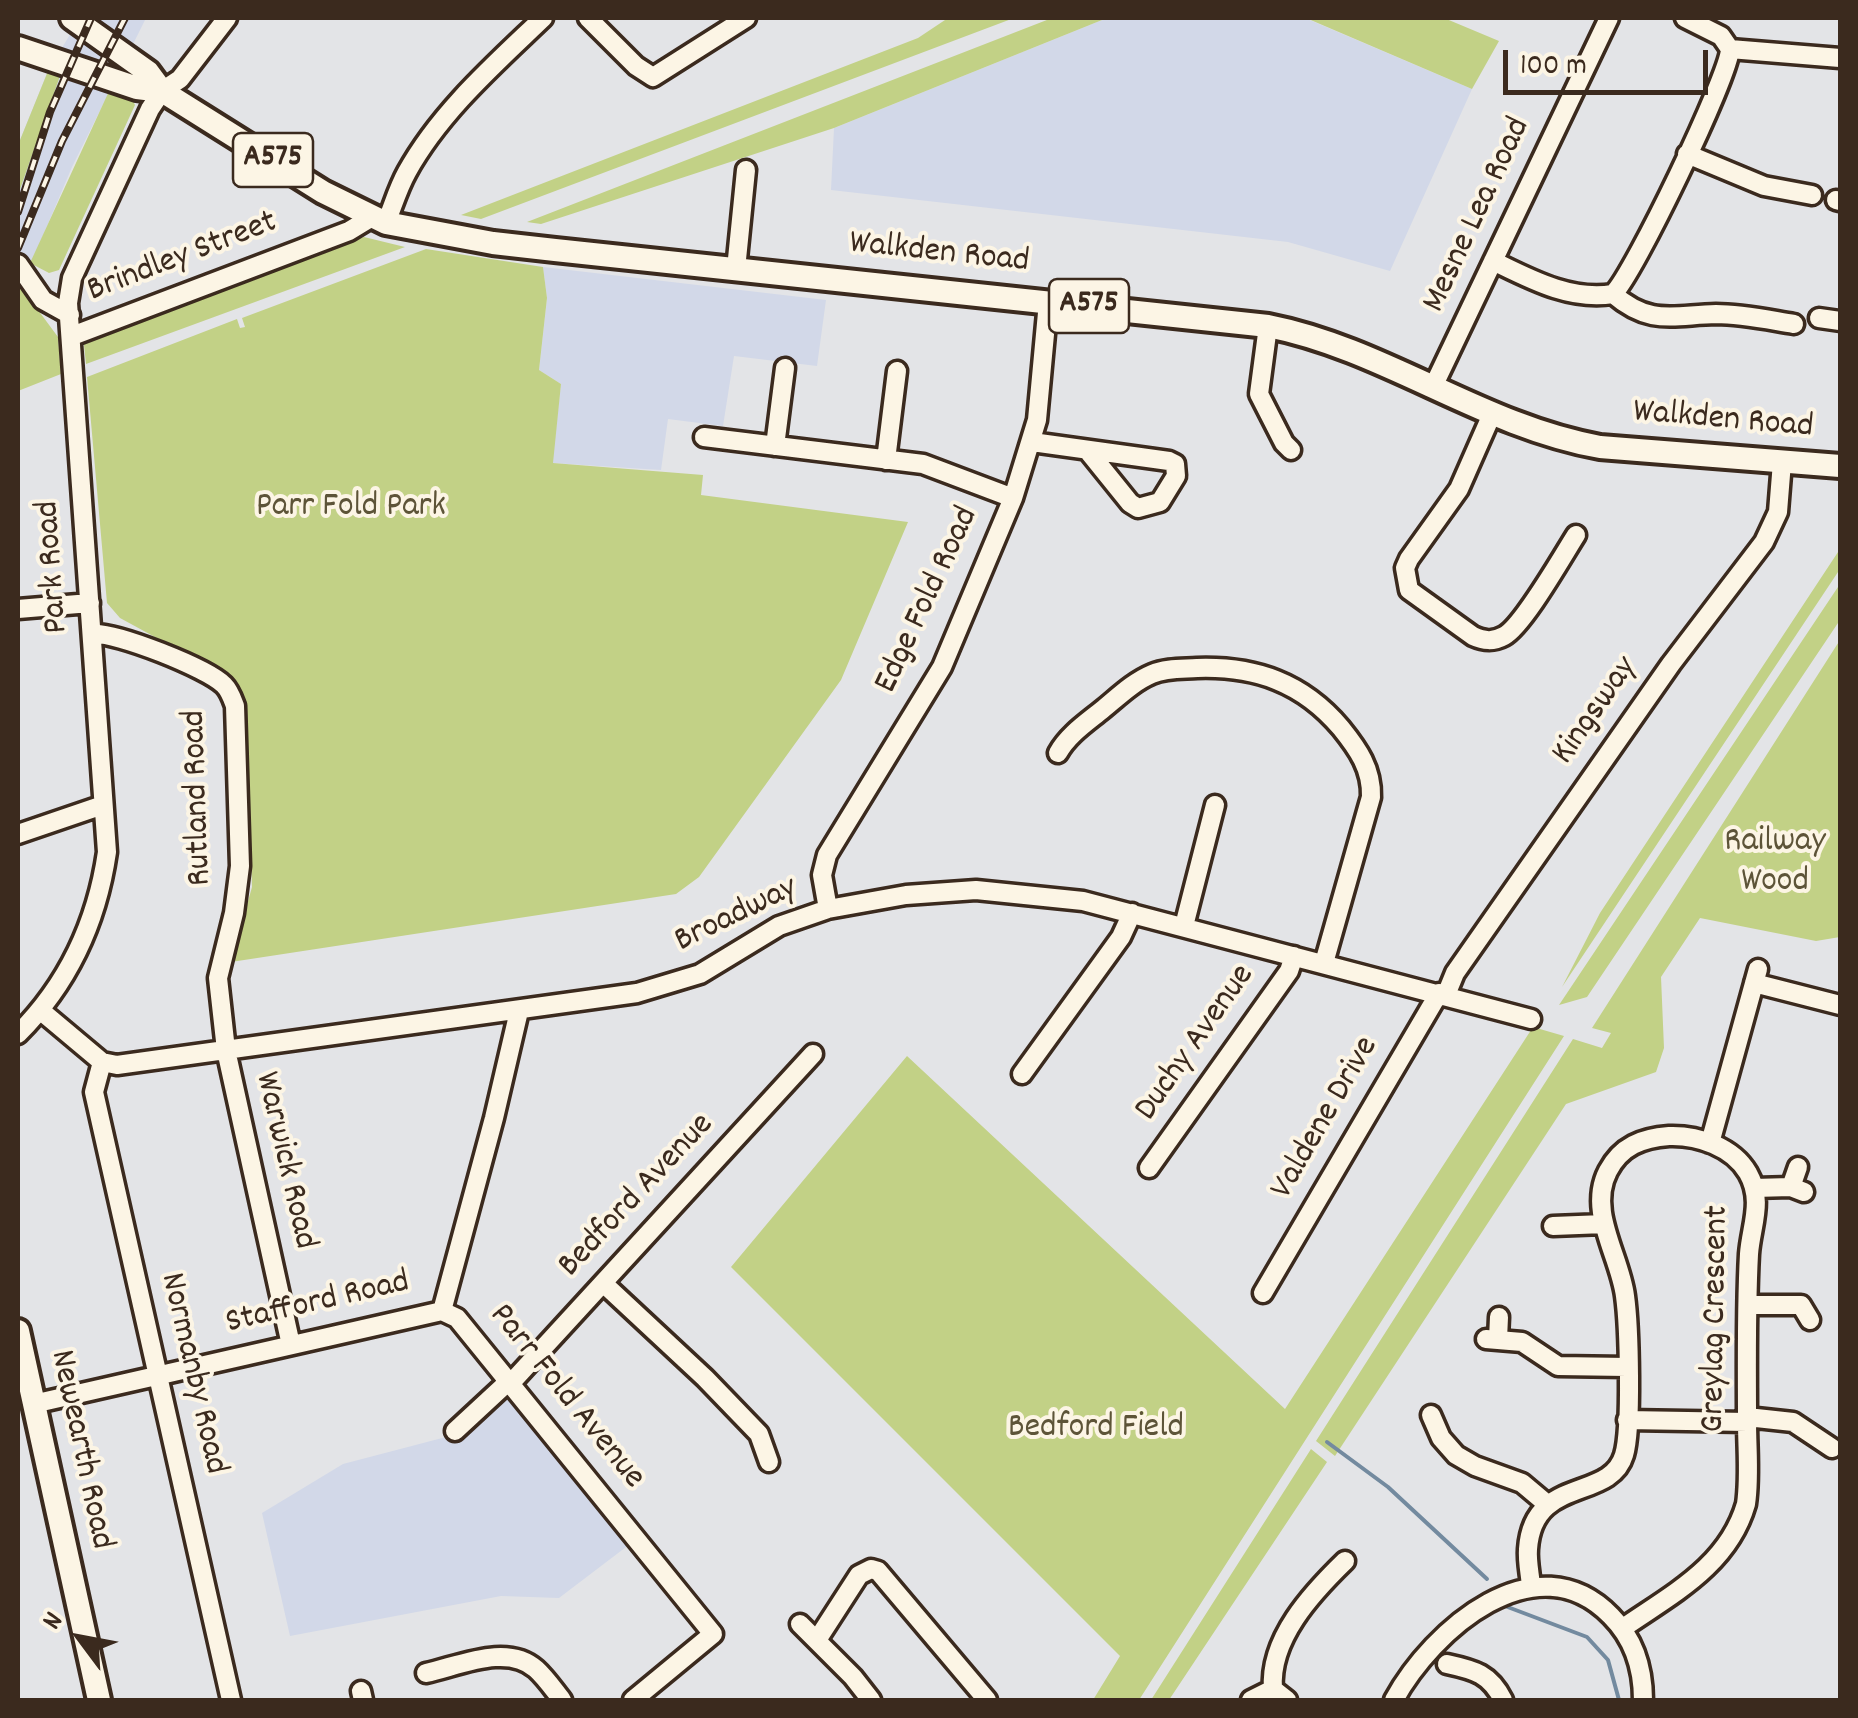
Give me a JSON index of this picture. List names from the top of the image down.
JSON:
{
  "streets": {
    "main road": ["A575", "Walkden Road", "Newearth Road"],
    "street": [
      "Mesne Lea Road",
      "Brindley Street",
      "Park Road",
      "Edge Fold Road",
      "Kingsway",
      "Rutland Road",
      "Broadway",
      "Duchy Avenue",
      "Valdene Drive",
      "Warwick Road",
      "Bedford Avenue",
      "Stafford Road",
      "Greylag Crescent",
      "Normanby Road",
      "Parr Fold Avenue"
    ]
  },
  "crossings": [
    ["A575", "Walkden Road"],
    ["A575", "Park Road"],
    ["Mesne Lea Road", "Walkden Road"],
    ["Walkden Road", "Brindley Street"],
    ["Walkden Road", "Park Road"],
    ["Walkden Road", "Edge Fold Road"],
    ["Walkden Road", "Kingsway"],
    ["Brindley Street", "Park Road"],
    ["Park Road", "Rutland Road"],
    ["Edge Fold Road", "Broadway"],
    ["Kingsway", "Broadway"],
    ["Kingsway", "Valdene Drive"],
    ["Rutland Road", "Broadway"],
    ["Rutland Road", "Warwick Road"],
    ["Broadway", "Duchy Avenue"],
    ["Broadway", "Valdene Drive"],
    ["Broadway", "Warwick Road"],
    ["Broadway", "Normanby Road"],
    ["Broadway", "Parr Fold Avenue"],
    ["Warwick Road", "Stafford Road"],
    ["Bedford Avenue", "Parr Fold Avenue"],
    ["Stafford Road", "Normanby Road"],
    ["Stafford Road", "Parr Fold Avenue"],
    ["Stafford Road", "Newearth Road"]
  ],
  "parks": ["Parr Fold Park", "Railway Wood", "Bedford Field"],
  "scale_bar": "100 m",
  "north": "top left"
}
